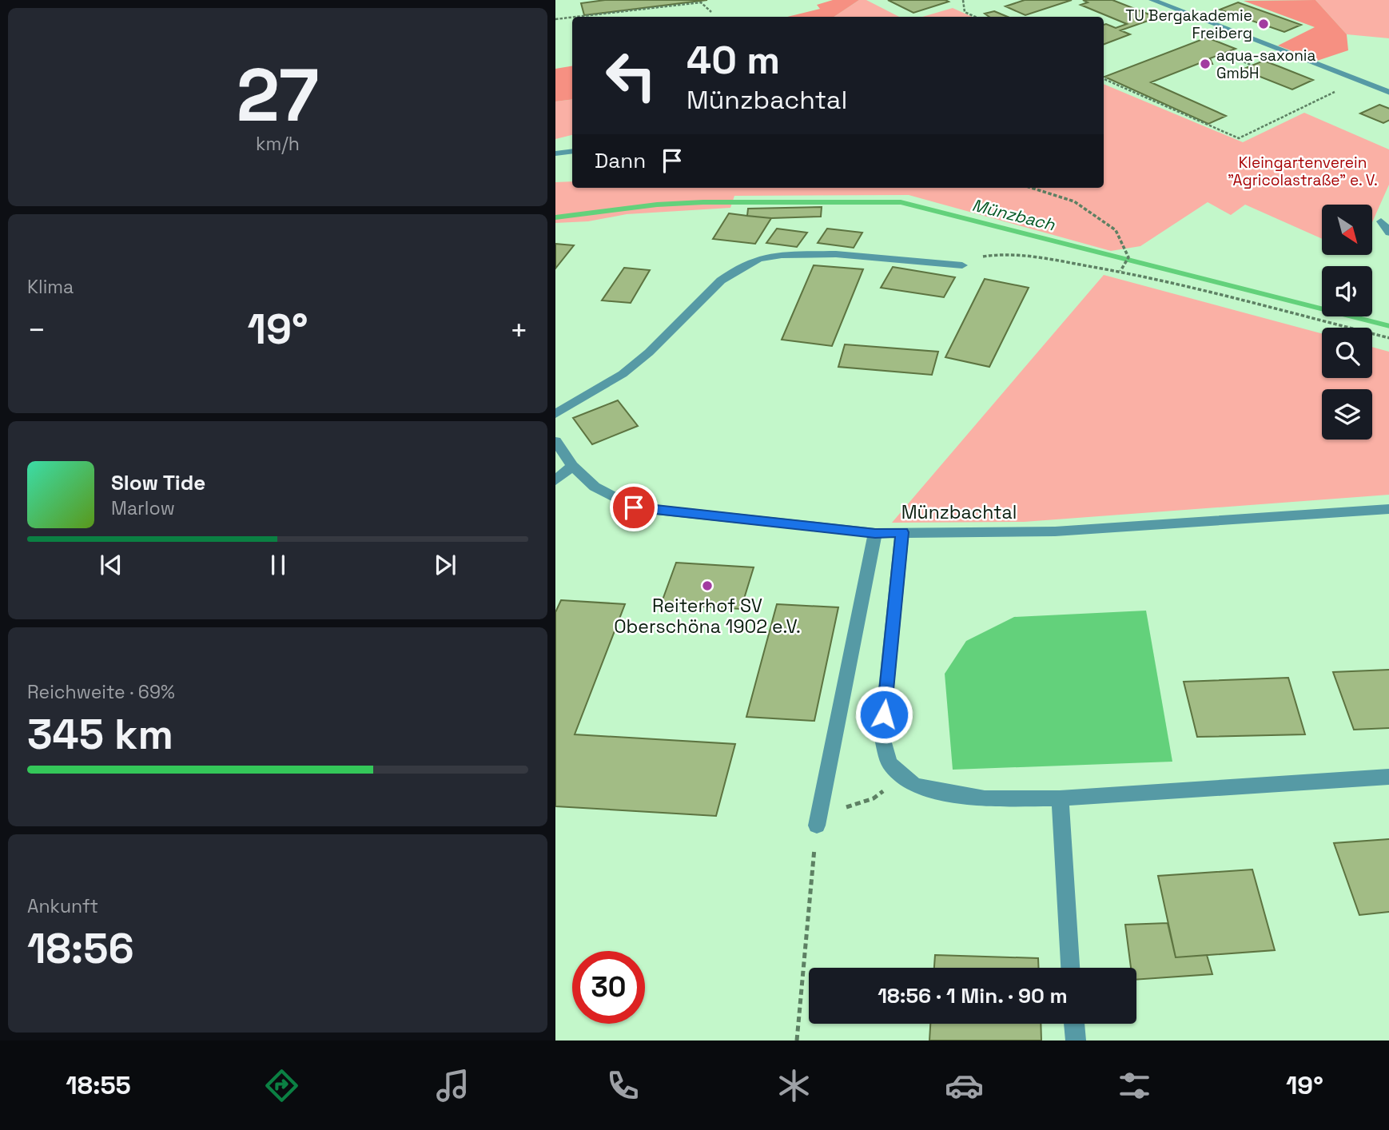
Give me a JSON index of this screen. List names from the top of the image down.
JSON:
{
  "streets": {
    "street": ["Münzbachtal"]
  },
  "water": ["Münzbach"],
  "parks": ["Kleingartenverein \"Agricolastraße\" e. V."],
  "places": ["TU Bergakademie Freiberg", "aqua-saxonia GmbH", "Reiterhof SV Oberschöna 1902 e.V."],
  "north": "bottom right",
  "page": {
    "tile": [
      ["27", "km/h"],
      "Klima",
      ["Reichweite · 69%", "345 km"],
      ["Ankunft", "18:56"]
    ],
    "turn": ["40 m", "Münzbachtal"],
    "then": "Dann",
    "heat": ["−", "19°", "+"],
    "song": ["Slow Tide", "Marlow"],
    "limit": "30",
    "trip": "18:56 · 1 Min. · 90 m",
    "tabs": ["18:55", "19°"]
  }
}
